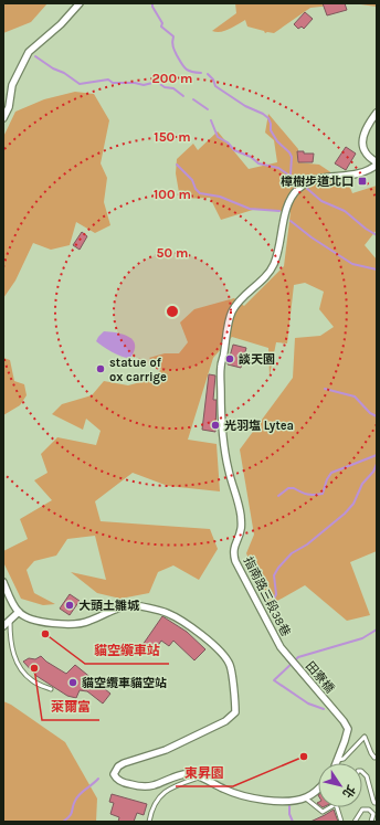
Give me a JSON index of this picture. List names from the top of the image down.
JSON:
{
  "streets": {
    "street": ["指南路三段38巷", "田寮橋"]
  },
  "crossings": [
    ["指南路三段38巷", "田寮橋"]
  ],
  "places": {
    "transit": ["樟樹步道北口"],
    "other": [
      "談天園",
      "statue of ox carrige",
      "光羽塩 Lytea",
      "大頭土雛城",
      "貓空纜車站",
      "萊爾富",
      "貓空纜車貓空站",
      "東昇園"
    ]
  },
  "north": "bottom right",
  "rings": [
    "200 m",
    "150 m",
    "100 m",
    "50 m"
  ]
}
